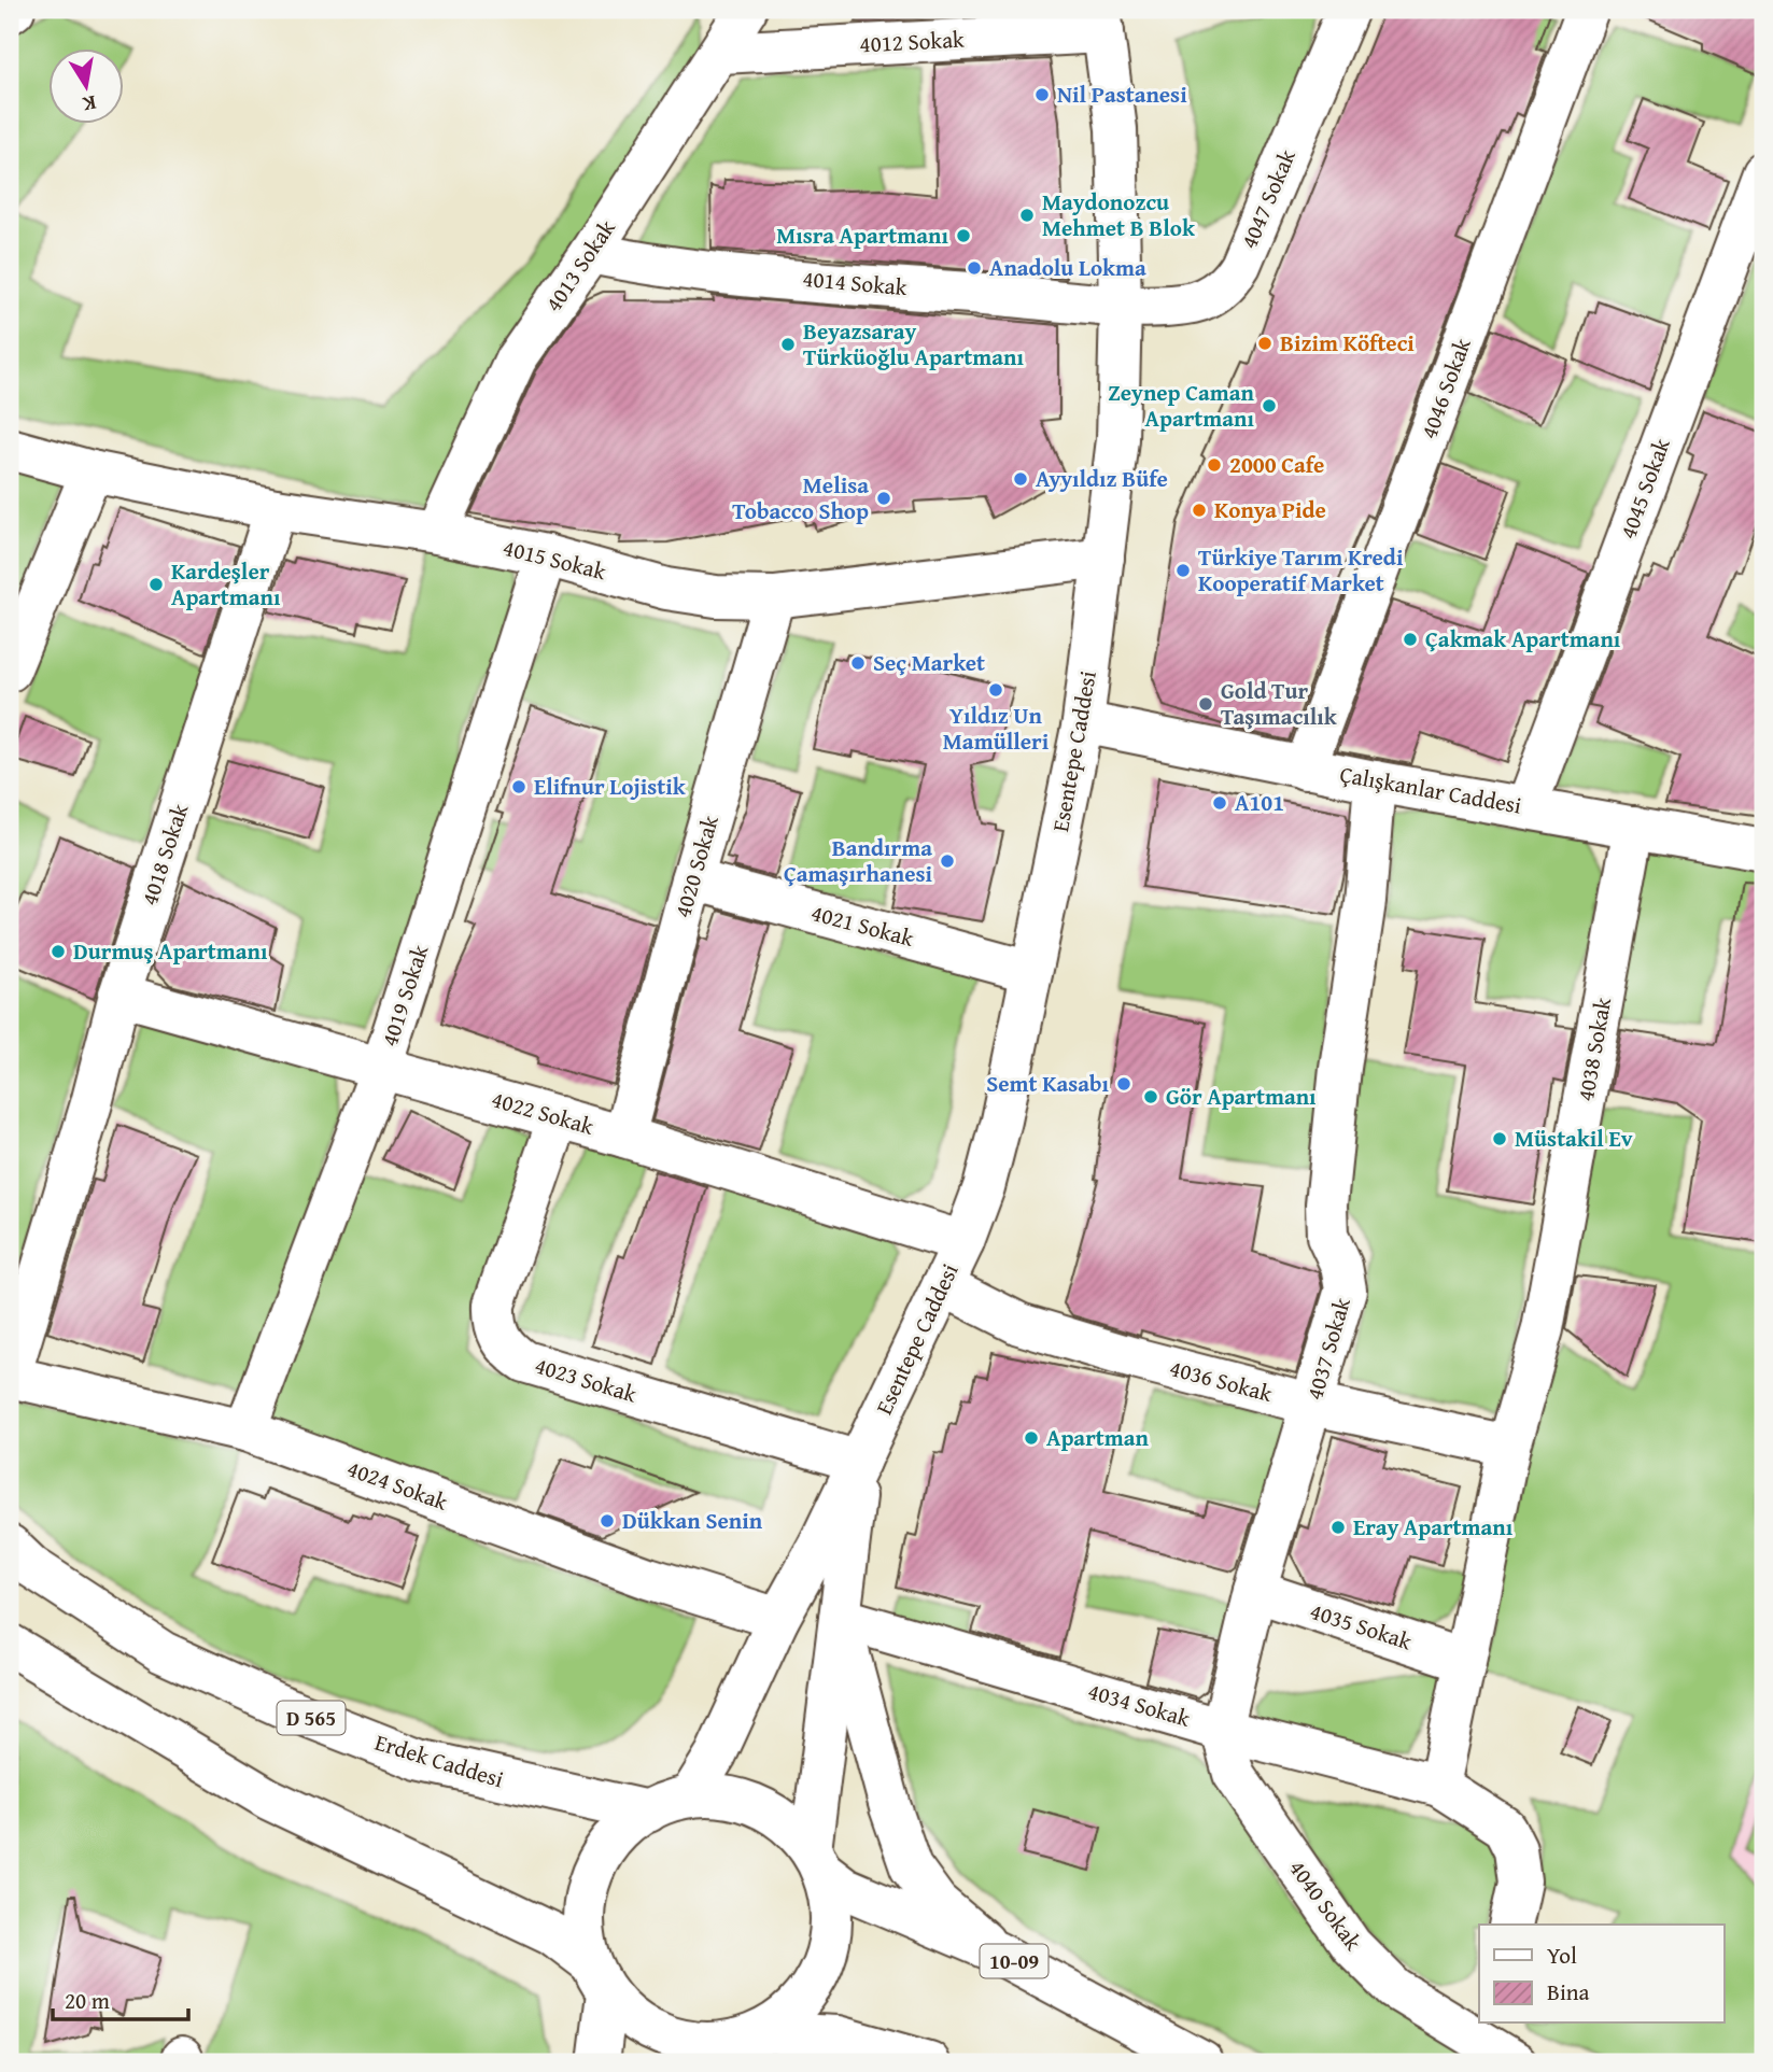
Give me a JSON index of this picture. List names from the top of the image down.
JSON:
{
  "streets": {
    "main road": [
      "4012 Sokak",
      "4047 Sokak",
      "4013 Sokak",
      "4014 Sokak",
      "4046 Sokak",
      "4045 Sokak",
      "4015 Sokak",
      "Esentepe Caddesi",
      "Çalışkanlar Caddesi",
      "4018 Sokak",
      "4020 Sokak",
      "4021 Sokak",
      "4019 Sokak",
      "4038 Sokak",
      "4022 Sokak",
      "4037 Sokak",
      "4023 Sokak",
      "4036 Sokak",
      "4024 Sokak",
      "4035 Sokak",
      "4034 Sokak",
      "D 565",
      "Erdek Caddesi",
      "4040 Sokak",
      "10-09"
    ]
  },
  "crossings": [
    ["4012 Sokak", "4013 Sokak"],
    ["4012 Sokak", "Esentepe Caddesi"],
    ["4047 Sokak", "4014 Sokak"],
    ["4047 Sokak", "Esentepe Caddesi"],
    ["4013 Sokak", "4014 Sokak"],
    ["4013 Sokak", "4015 Sokak"],
    ["4014 Sokak", "Esentepe Caddesi"],
    ["4046 Sokak", "Çalışkanlar Caddesi"],
    ["4045 Sokak", "Çalışkanlar Caddesi"],
    ["4015 Sokak", "Esentepe Caddesi"],
    ["4015 Sokak", "4018 Sokak"],
    ["4015 Sokak", "4020 Sokak"],
    ["4015 Sokak", "4019 Sokak"],
    ["Esentepe Caddesi", "Çalışkanlar Caddesi"],
    ["Esentepe Caddesi", "4021 Sokak"],
    ["Esentepe Caddesi", "4022 Sokak"],
    ["Esentepe Caddesi", "4023 Sokak"],
    ["Esentepe Caddesi", "4036 Sokak"],
    ["Esentepe Caddesi", "4024 Sokak"],
    ["Esentepe Caddesi", "4034 Sokak"],
    ["Esentepe Caddesi", "Erdek Caddesi"],
    ["Esentepe Caddesi", "10-09"],
    ["Çalışkanlar Caddesi", "4038 Sokak"],
    ["Çalışkanlar Caddesi", "4037 Sokak"],
    ["4018 Sokak", "4022 Sokak"],
    ["4018 Sokak", "4024 Sokak"],
    ["4020 Sokak", "4021 Sokak"],
    ["4020 Sokak", "4022 Sokak"],
    ["4019 Sokak", "4022 Sokak"],
    ["4019 Sokak", "4024 Sokak"],
    ["4038 Sokak", "4036 Sokak"],
    ["4038 Sokak", "4035 Sokak"],
    ["4038 Sokak", "4034 Sokak"],
    ["4022 Sokak", "4023 Sokak"],
    ["4037 Sokak", "4036 Sokak"],
    ["4037 Sokak", "4035 Sokak"],
    ["4037 Sokak", "4034 Sokak"],
    ["4037 Sokak", "4040 Sokak"],
    ["4034 Sokak", "4040 Sokak"],
    ["Erdek Caddesi", "10-09"]
  ],
  "places": [
    "Nil Pastanesi",
    "Maydonozcu Mehmet B Blok",
    "Mısra Apartmanı",
    "Anadolu Lokma",
    "Bizim Köfteci",
    "Beyazsaray Türküoğlu Apartmanı",
    "Zeynep Caman Apartmanı",
    "2000 Cafe",
    "Ayyıldız Büfe",
    "Melisa Tobacco Shop",
    "Konya Pide",
    "Türkiye Tarım Kredi Kooperatif Market",
    "Kardeşler Apartmanı",
    "Çakmak Apartmanı",
    "Seç Market",
    "Yıldız Un Mamülleri",
    "Gold Tur Taşımacılık",
    "Elifnur Lojistik",
    "A101",
    "Bandırma Çamaşırhanesi",
    "Durmuş Apartmanı",
    "Semt Kasabı",
    "Gör Apartmanı",
    "Müstakil Ev",
    "Apartman",
    "Dükkan Senin",
    "Eray Apartmanı"
  ],
  "legend": ["Yol", "Bina"],
  "scale_bar": "20 m",
  "north": "bottom"
}
